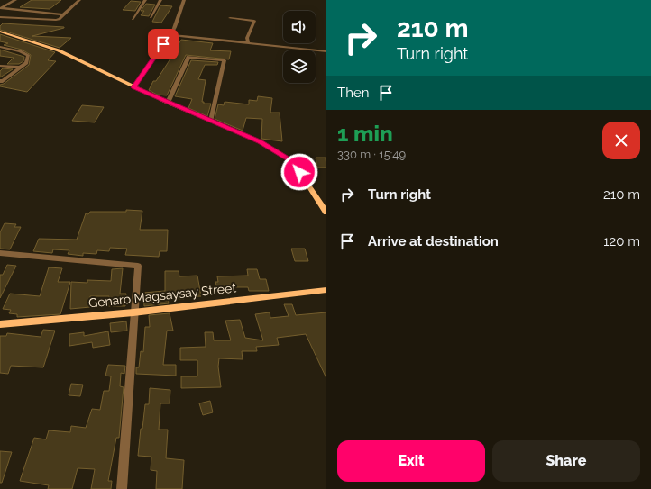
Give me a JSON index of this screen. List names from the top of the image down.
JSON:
{
  "streets": {
    "street": ["Genaro Magsaysay Street"]
  },
  "page": {
    "turn": ["210 m", "Turn right"],
    "then": "Then",
    "heading": ["1 min", "330 m · 15:49"],
    "list": [
      {
        "name": "Turn right",
        "value": "210 m"
      },
      {
        "name": "Arrive at destination",
        "value": "120 m"
      }
    ],
    "buttons": ["Exit", "Share"]
  }
}
